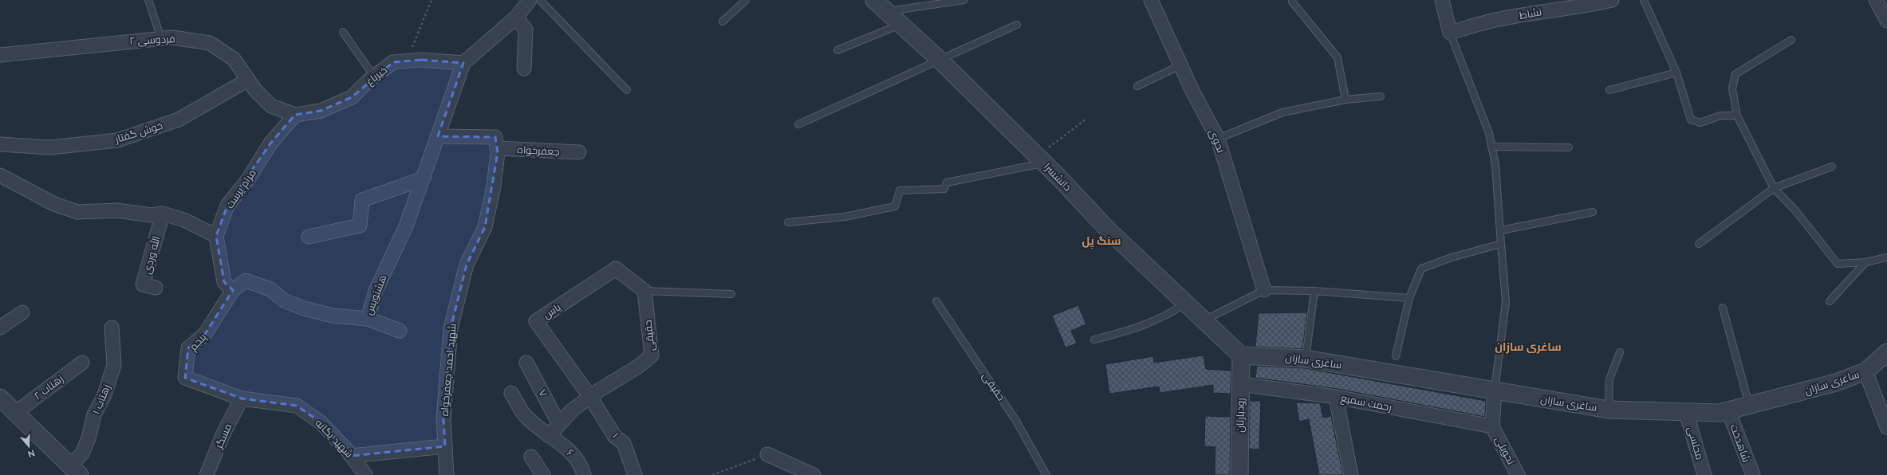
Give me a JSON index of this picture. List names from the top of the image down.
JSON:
{
  "streets": {
    "street": [
      "نشاط",
      "فردوسی ۲",
      "خیرباغ",
      "خوش گفتار",
      "نحوی",
      "جعفرخواه",
      "دانشسرا",
      "مرام پرست",
      "الله وردی",
      "هشتویس",
      "یاس",
      "حقیقی",
      "پنجم",
      "ساغری سازان",
      "شهید احمد جعفرخواه",
      "زهتاب ۲",
      "۷",
      "زهتاب ۱",
      "رحمت سمیع",
      "رودبارتان",
      "۱",
      "مسگر",
      "شهید یگانه",
      "مجلسی",
      "شاهدخت",
      "تحویلی",
      "۶"
    ]
  },
  "crossings": [
    ["فردوسی ۲", "خیرباغ"],
    ["فردوسی ۲", "خوش گفتار"],
    ["فردوسی ۲", "مرام پرست"],
    ["خیرباغ", "مرام پرست"],
    ["خیرباغ", "هشتویس"],
    ["جعفرخواه", "شهید احمد جعفرخواه"],
    ["دانشسرا", "ساغری سازان"],
    ["دانشسرا", "رودبارتان"],
    ["هشتویس", "پنجم"],
    ["یاس", "حقیقی"],
    ["یاس", "۱"],
    ["حقیقی", "۷"],
    ["حقیقی", "۱"],
    ["حقیقی", "۶"],
    ["پنجم", "مسگر"],
    ["پنجم", "شهید یگانه"],
    ["ساغری سازان", "رودبارتان"],
    ["ساغری سازان", "مجلسی"],
    ["ساغری سازان", "شاهدخت"],
    ["رحمت سمیع", "رودبارتان"],
    ["رحمت سمیع", "تحویلی"],
    ["مسگر", "شهید یگانه"]
  ],
  "districts": ["سنگ پل", "ساغری سازان"],
  "north": "bottom"
}
